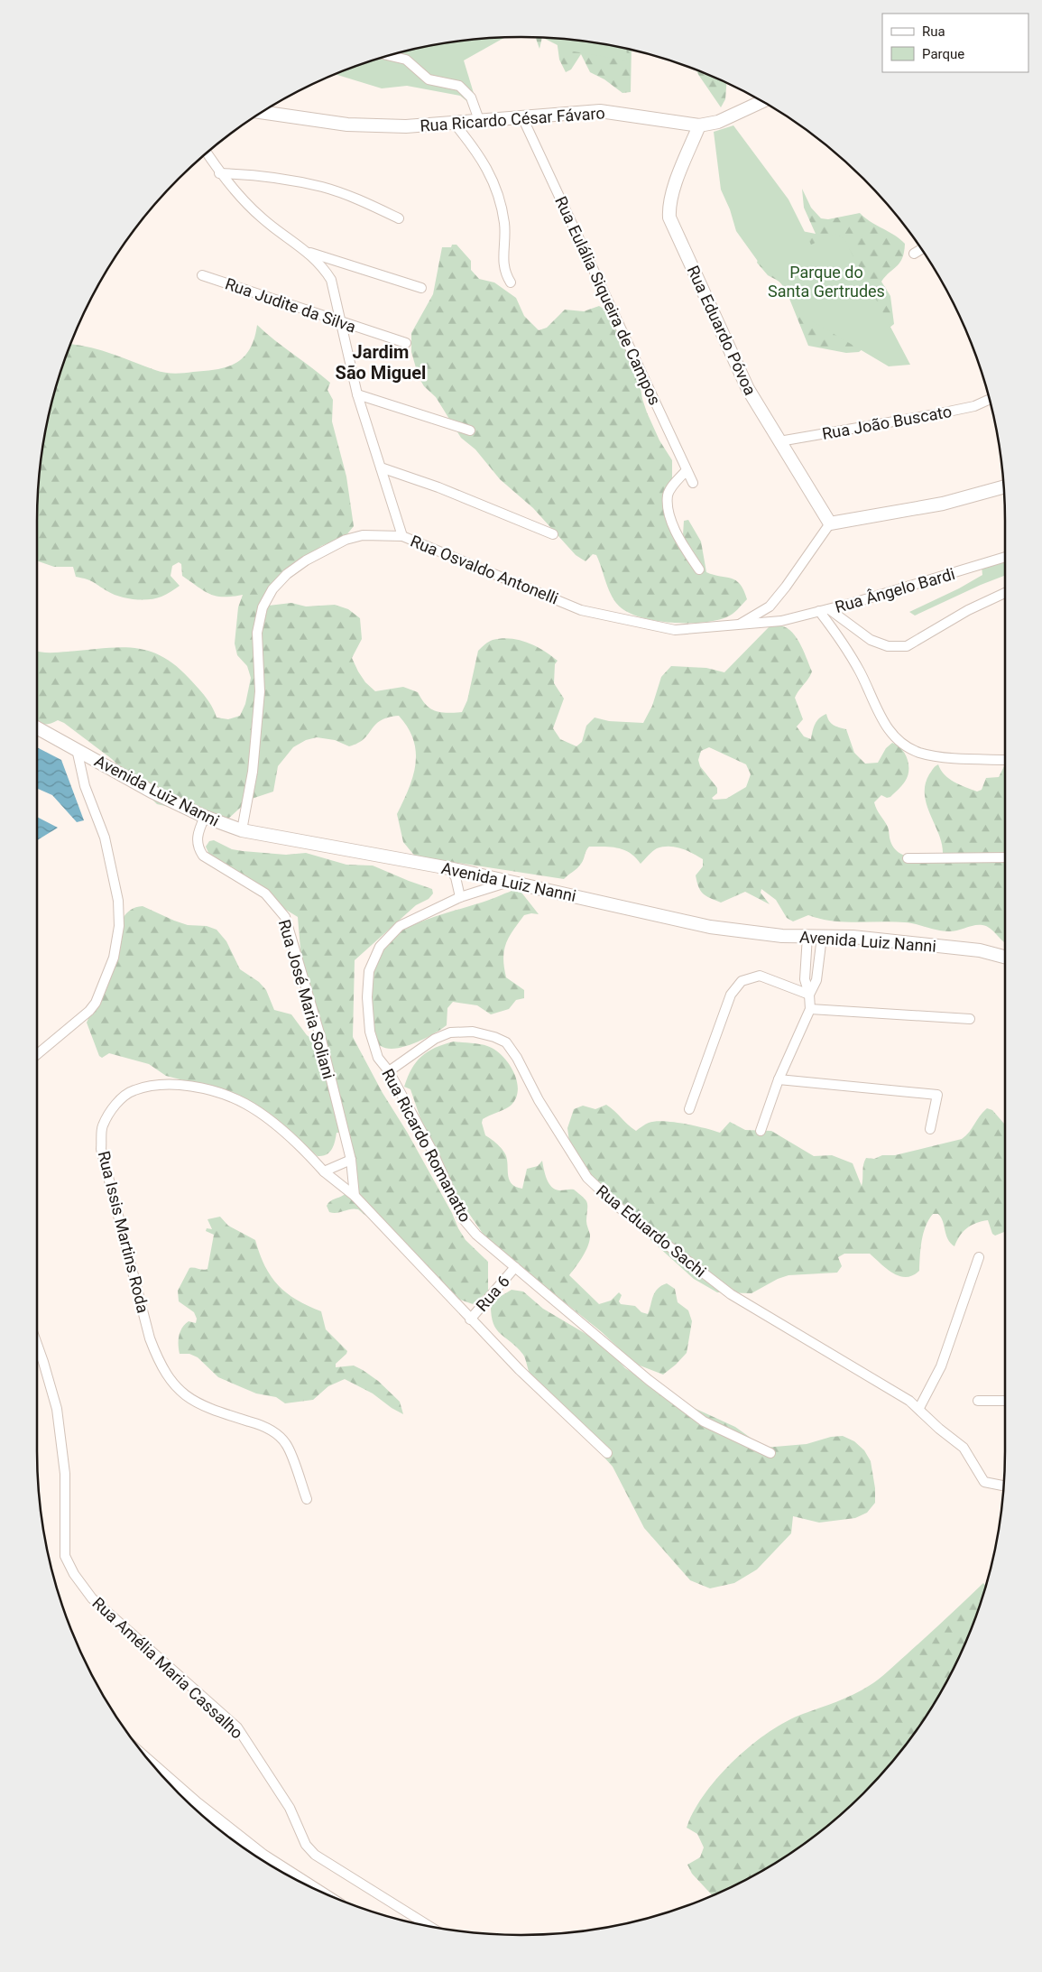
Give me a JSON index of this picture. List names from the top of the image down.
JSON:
{
  "streets": {
    "street": [
      "Rua Ricardo César Fávaro",
      "Rua Eulália Siqueira de Campos",
      "Rua Judite da Silva",
      "Rua Eduardo Póvoa",
      "Rua João Buscato",
      "Rua Osvaldo Antonelli",
      "Rua Ângelo Bardi",
      "Avenida Luiz Nanni",
      "Rua José Maria Soliani",
      "Rua Ricardo Romanatto",
      "Rua Eduardo Sachi",
      "Rua Issis Martins Roda",
      "Rua 6",
      "Rua Amélia Maria Cassalho"
    ]
  },
  "crossings": [
    ["Rua Ricardo César Fávaro", "Rua Eulália Siqueira de Campos"],
    ["Rua Ricardo César Fávaro", "Rua Eduardo Póvoa"],
    ["Rua Eduardo Póvoa", "Rua João Buscato"],
    ["Rua Osvaldo Antonelli", "Rua Ângelo Bardi"],
    ["Rua Osvaldo Antonelli", "Avenida Luiz Nanni"],
    ["Avenida Luiz Nanni", "Rua José Maria Soliani"],
    ["Avenida Luiz Nanni", "Rua Ricardo Romanatto"],
    ["Rua Ricardo Romanatto", "Rua Eduardo Sachi"],
    ["Rua Ricardo Romanatto", "Rua 6"]
  ],
  "districts": ["Jardim São Miguel"],
  "parks": ["Parque do Santa Gertrudes"],
  "legend": ["Rua", "Parque"]
}
